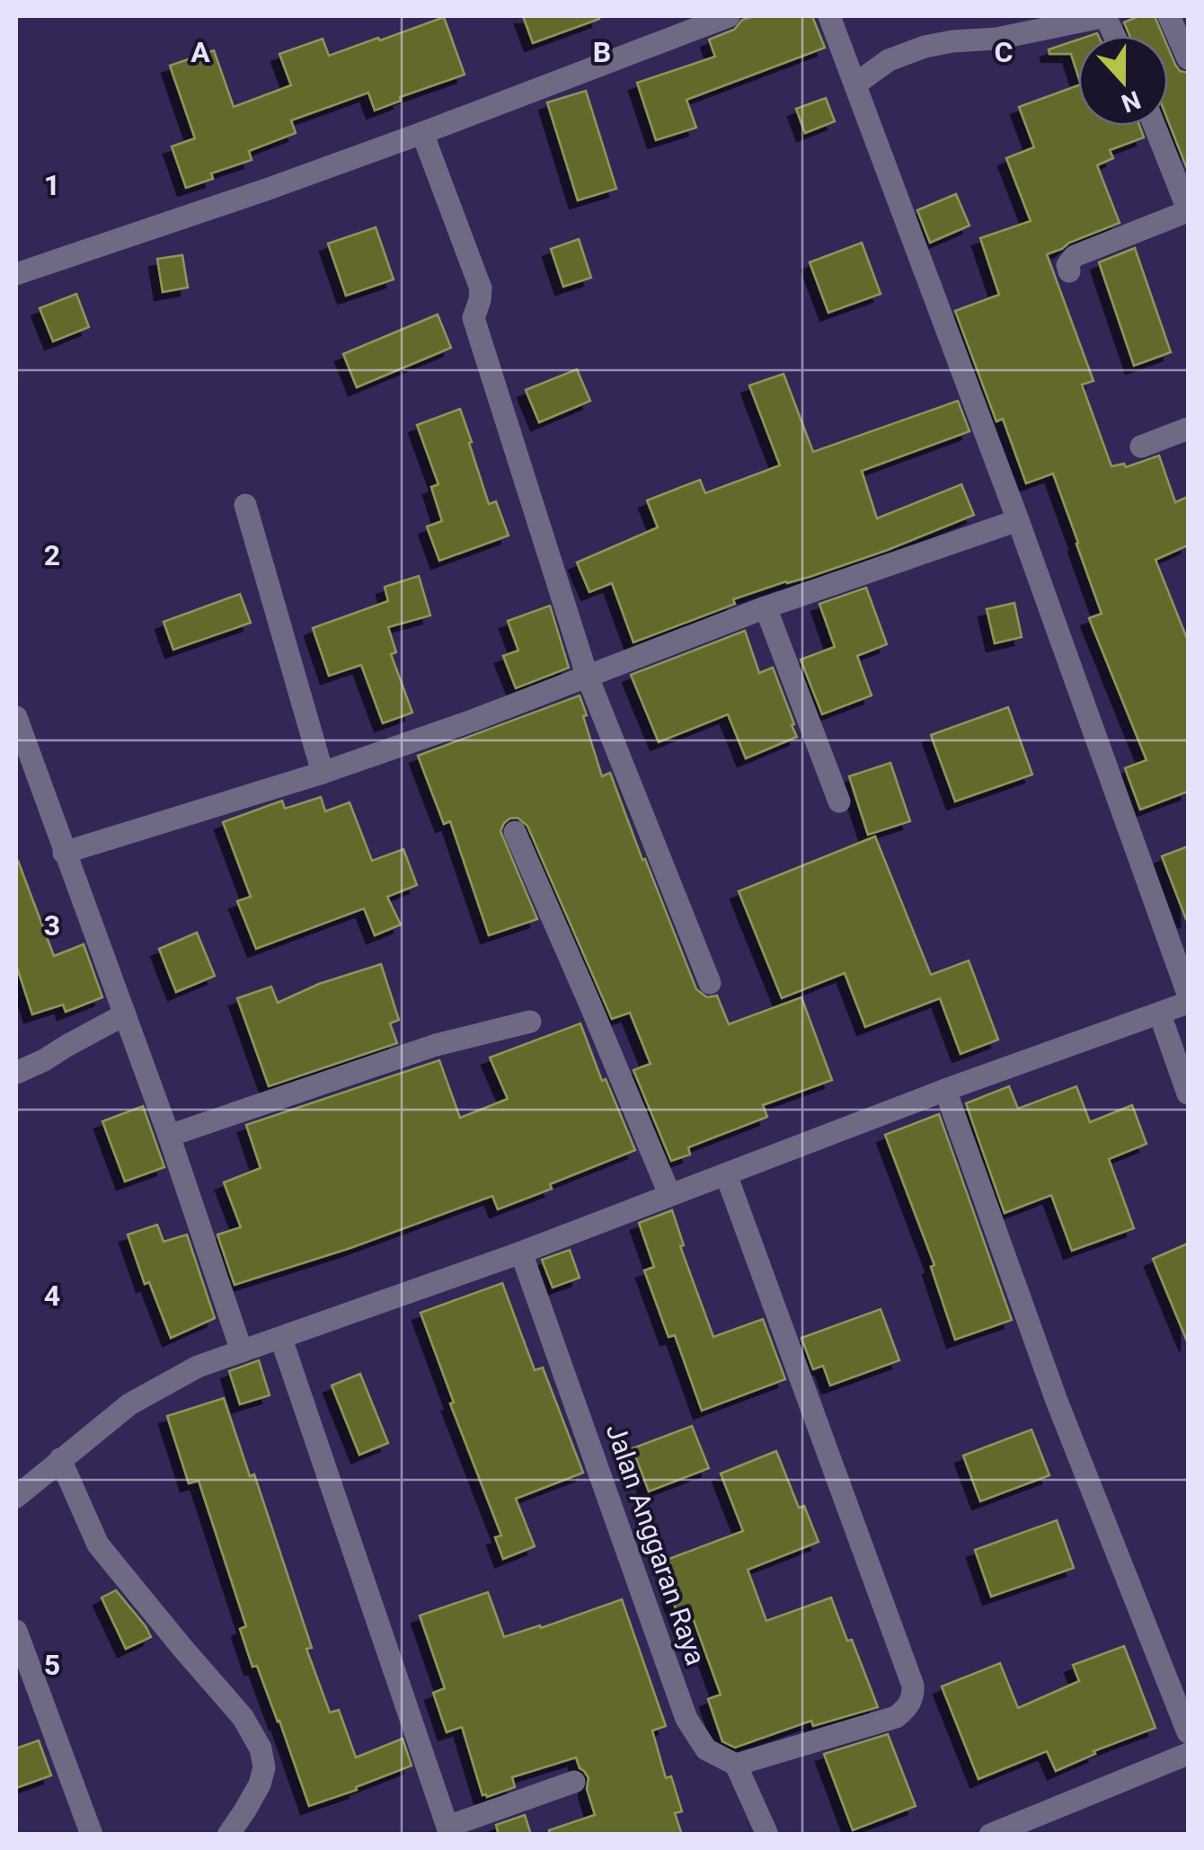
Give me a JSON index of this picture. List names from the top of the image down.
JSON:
{
  "streets": {
    "street": ["Jalan Anggaran Raya"]
  },
  "north": "bottom",
  "grid": {
    "columns": ["A", "B", "C"],
    "rows": [
      "1",
      "2",
      "3",
      "4",
      "5"
    ]
  }
}
